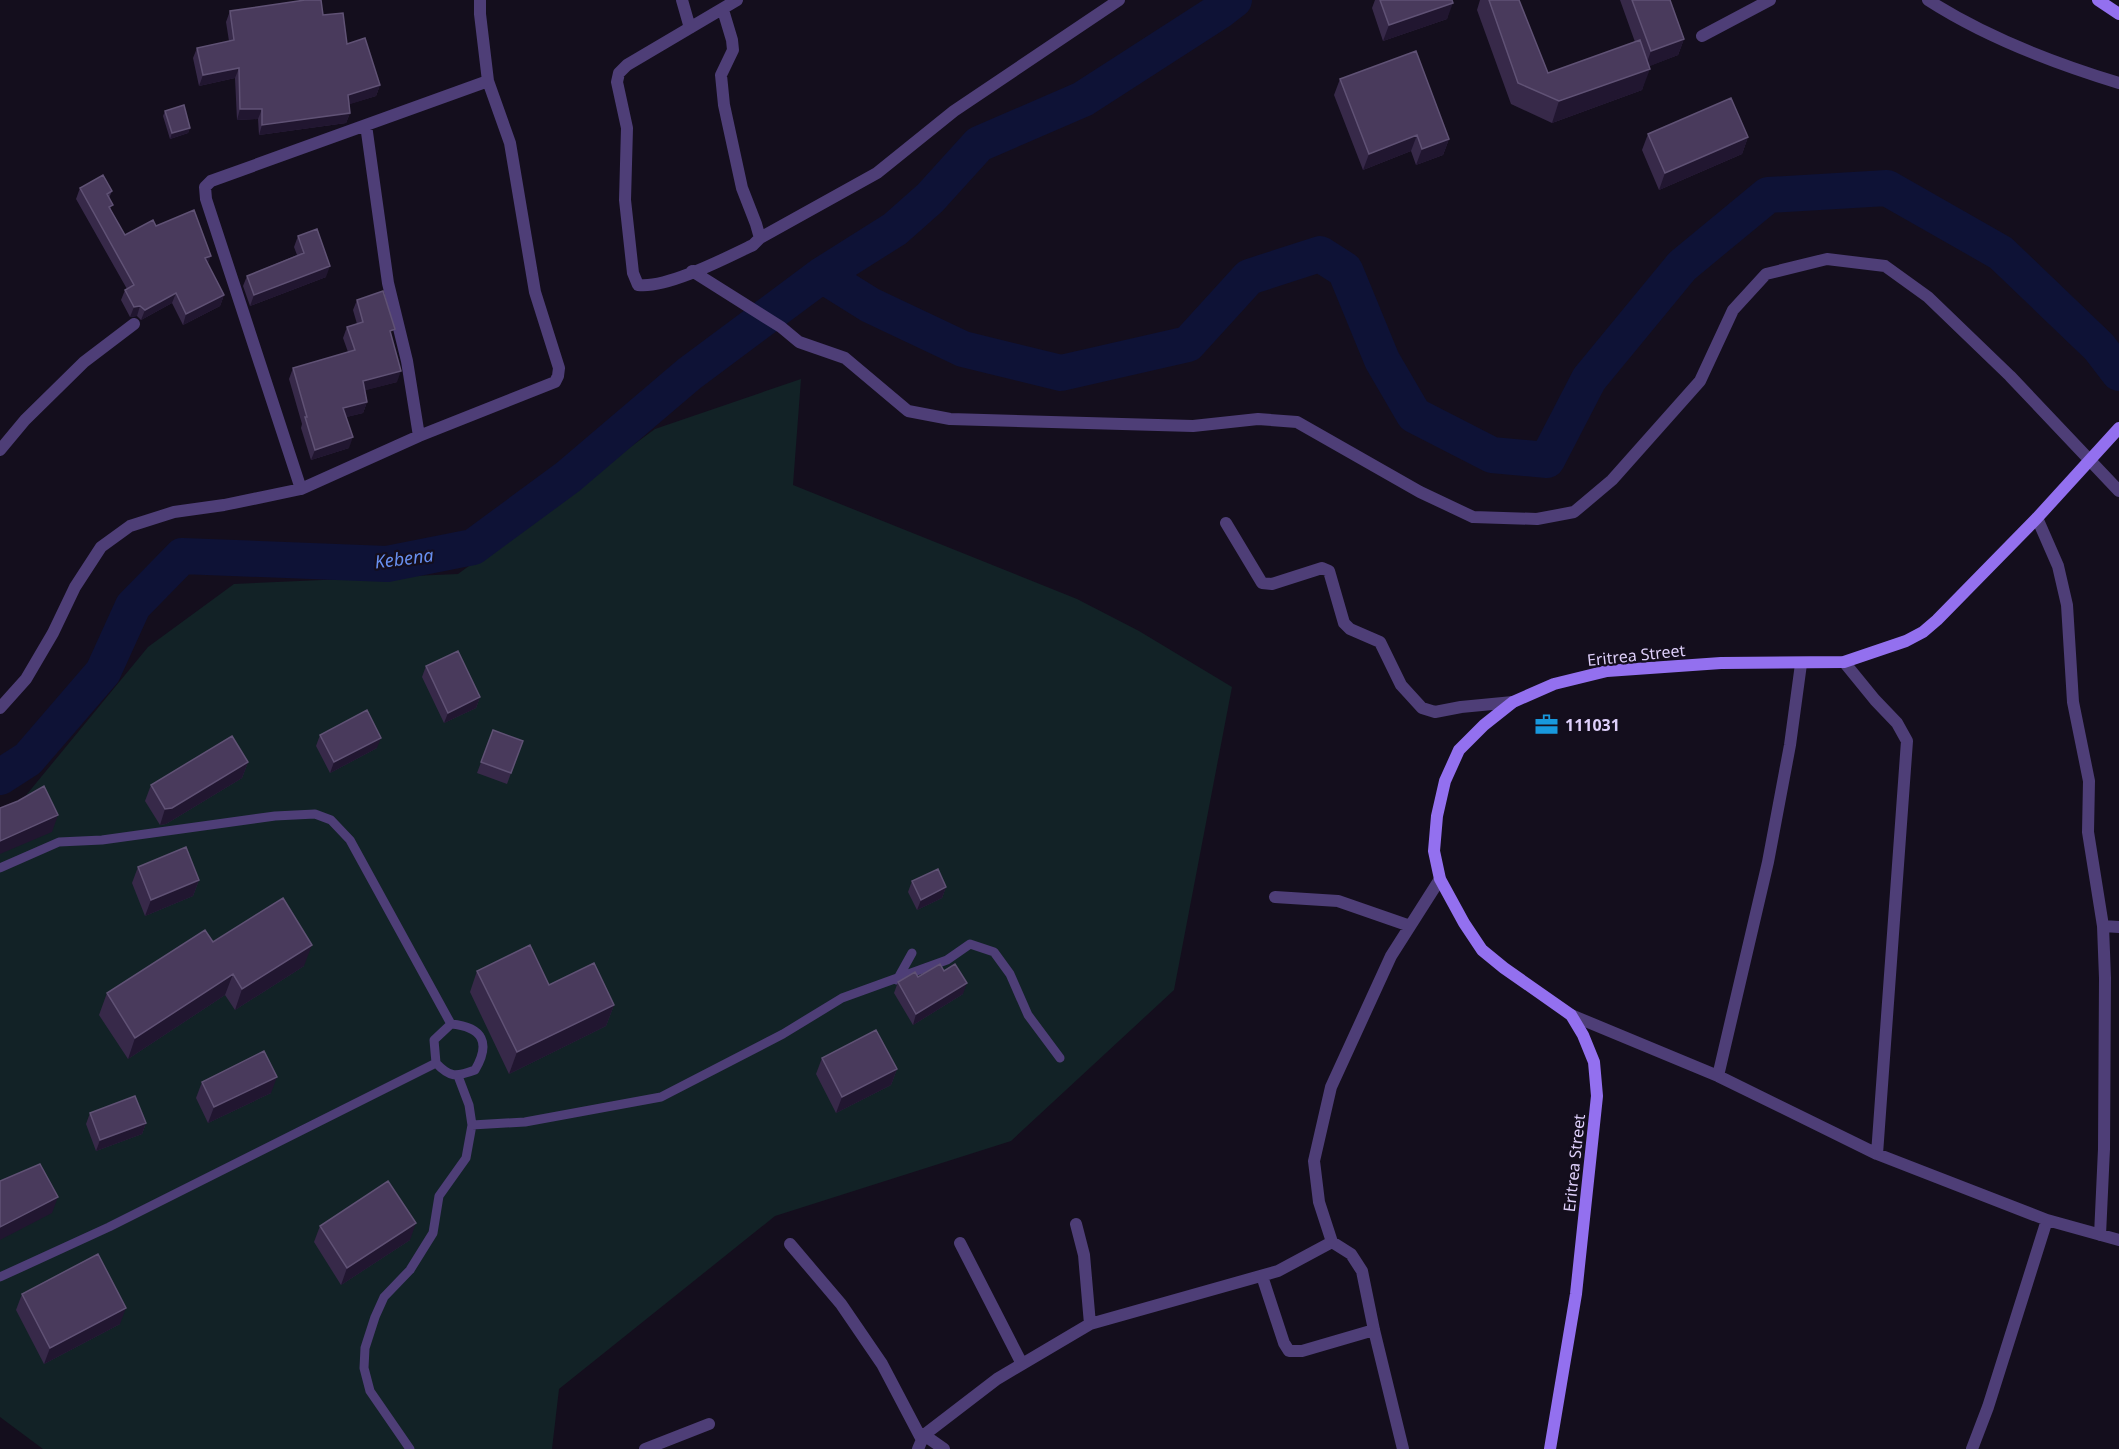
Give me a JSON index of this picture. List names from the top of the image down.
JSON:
{
  "streets": {
    "main road": ["Eritrea Street"]
  },
  "water": ["Kebena"],
  "places": {
    "office": ["111031"]
  }
}
